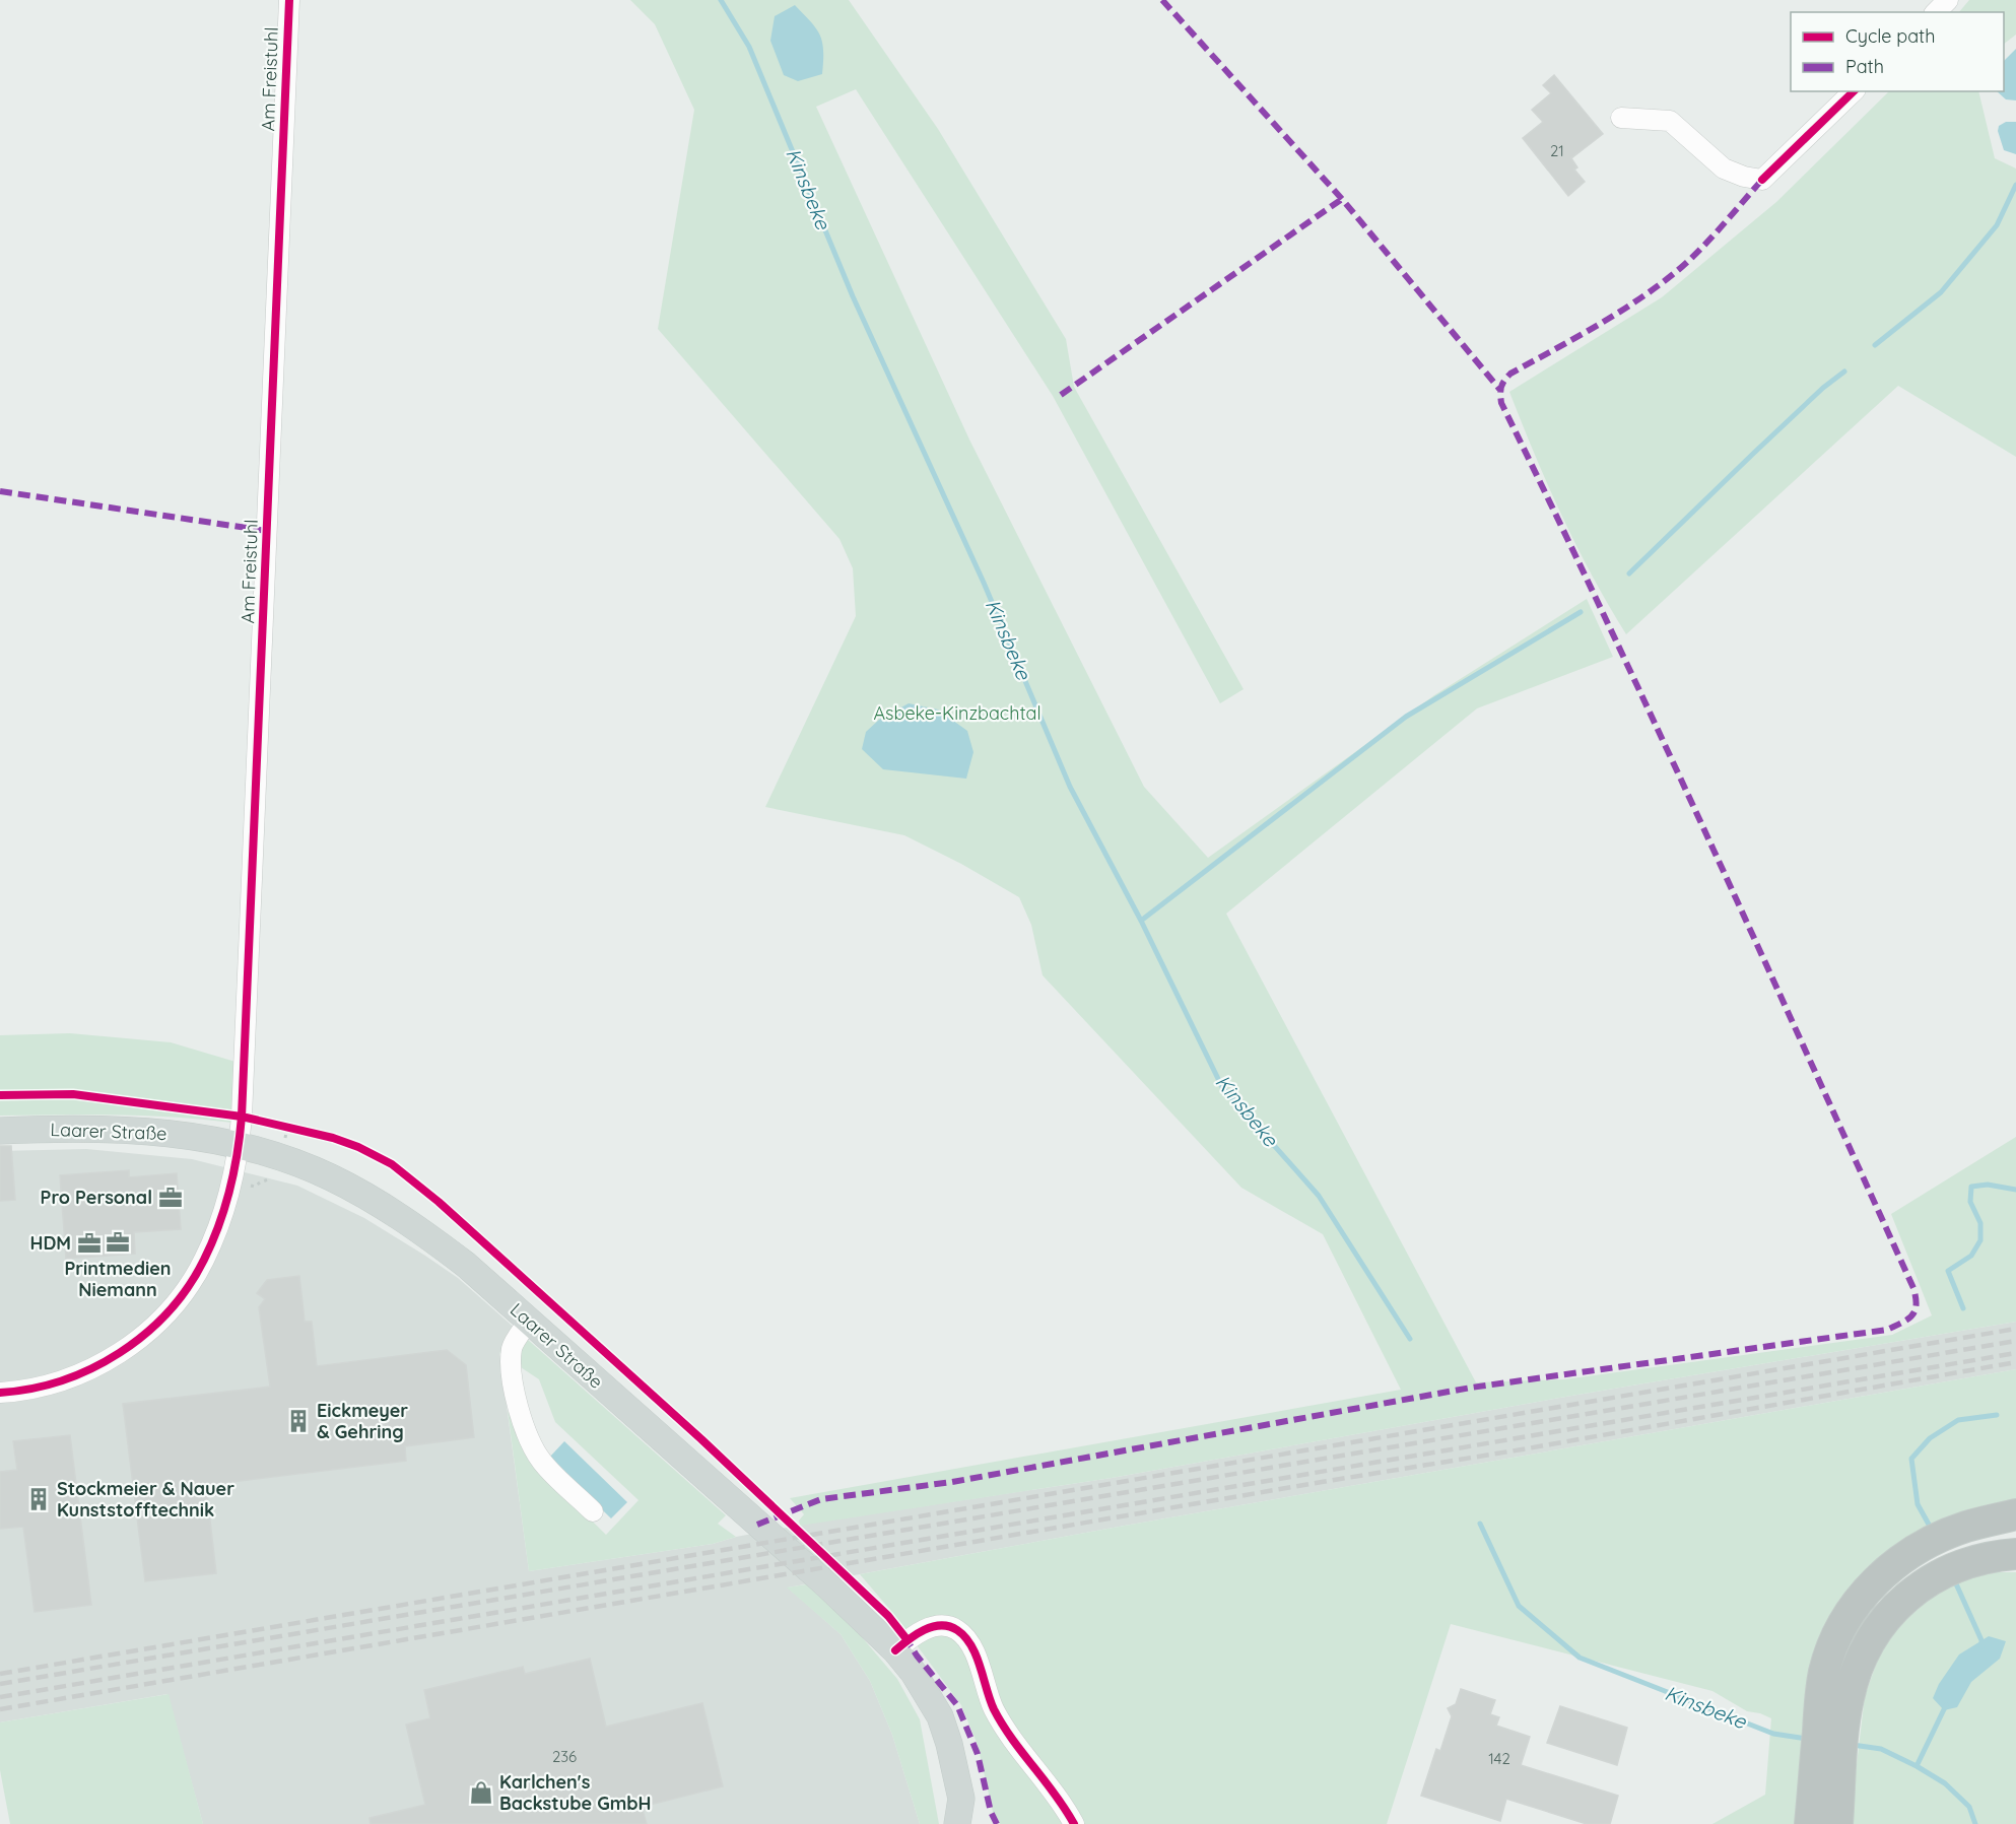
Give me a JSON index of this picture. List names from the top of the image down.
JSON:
{
  "streets": {
    "main road": ["Laarer Straße"],
    "street": ["Am Freistuhl"]
  },
  "crossings": [
    ["Am Freistuhl", "Laarer Straße"]
  ],
  "water": ["Kinsbeke"],
  "parks": ["Asbeke-Kinzbachtal"],
  "places": {
    "office": ["Pro Personal", "Printmedien Niemann", "HDM"],
    "building": ["Eickmeyer & Gehring", "Stockmeier & Nauer Kunststofftechnik"],
    "shop": ["Karlchen's Backstube GmbH"]
  },
  "house_numbers": ["21", "236", "142"],
  "legend": ["Cycle path", "Path"]
}
